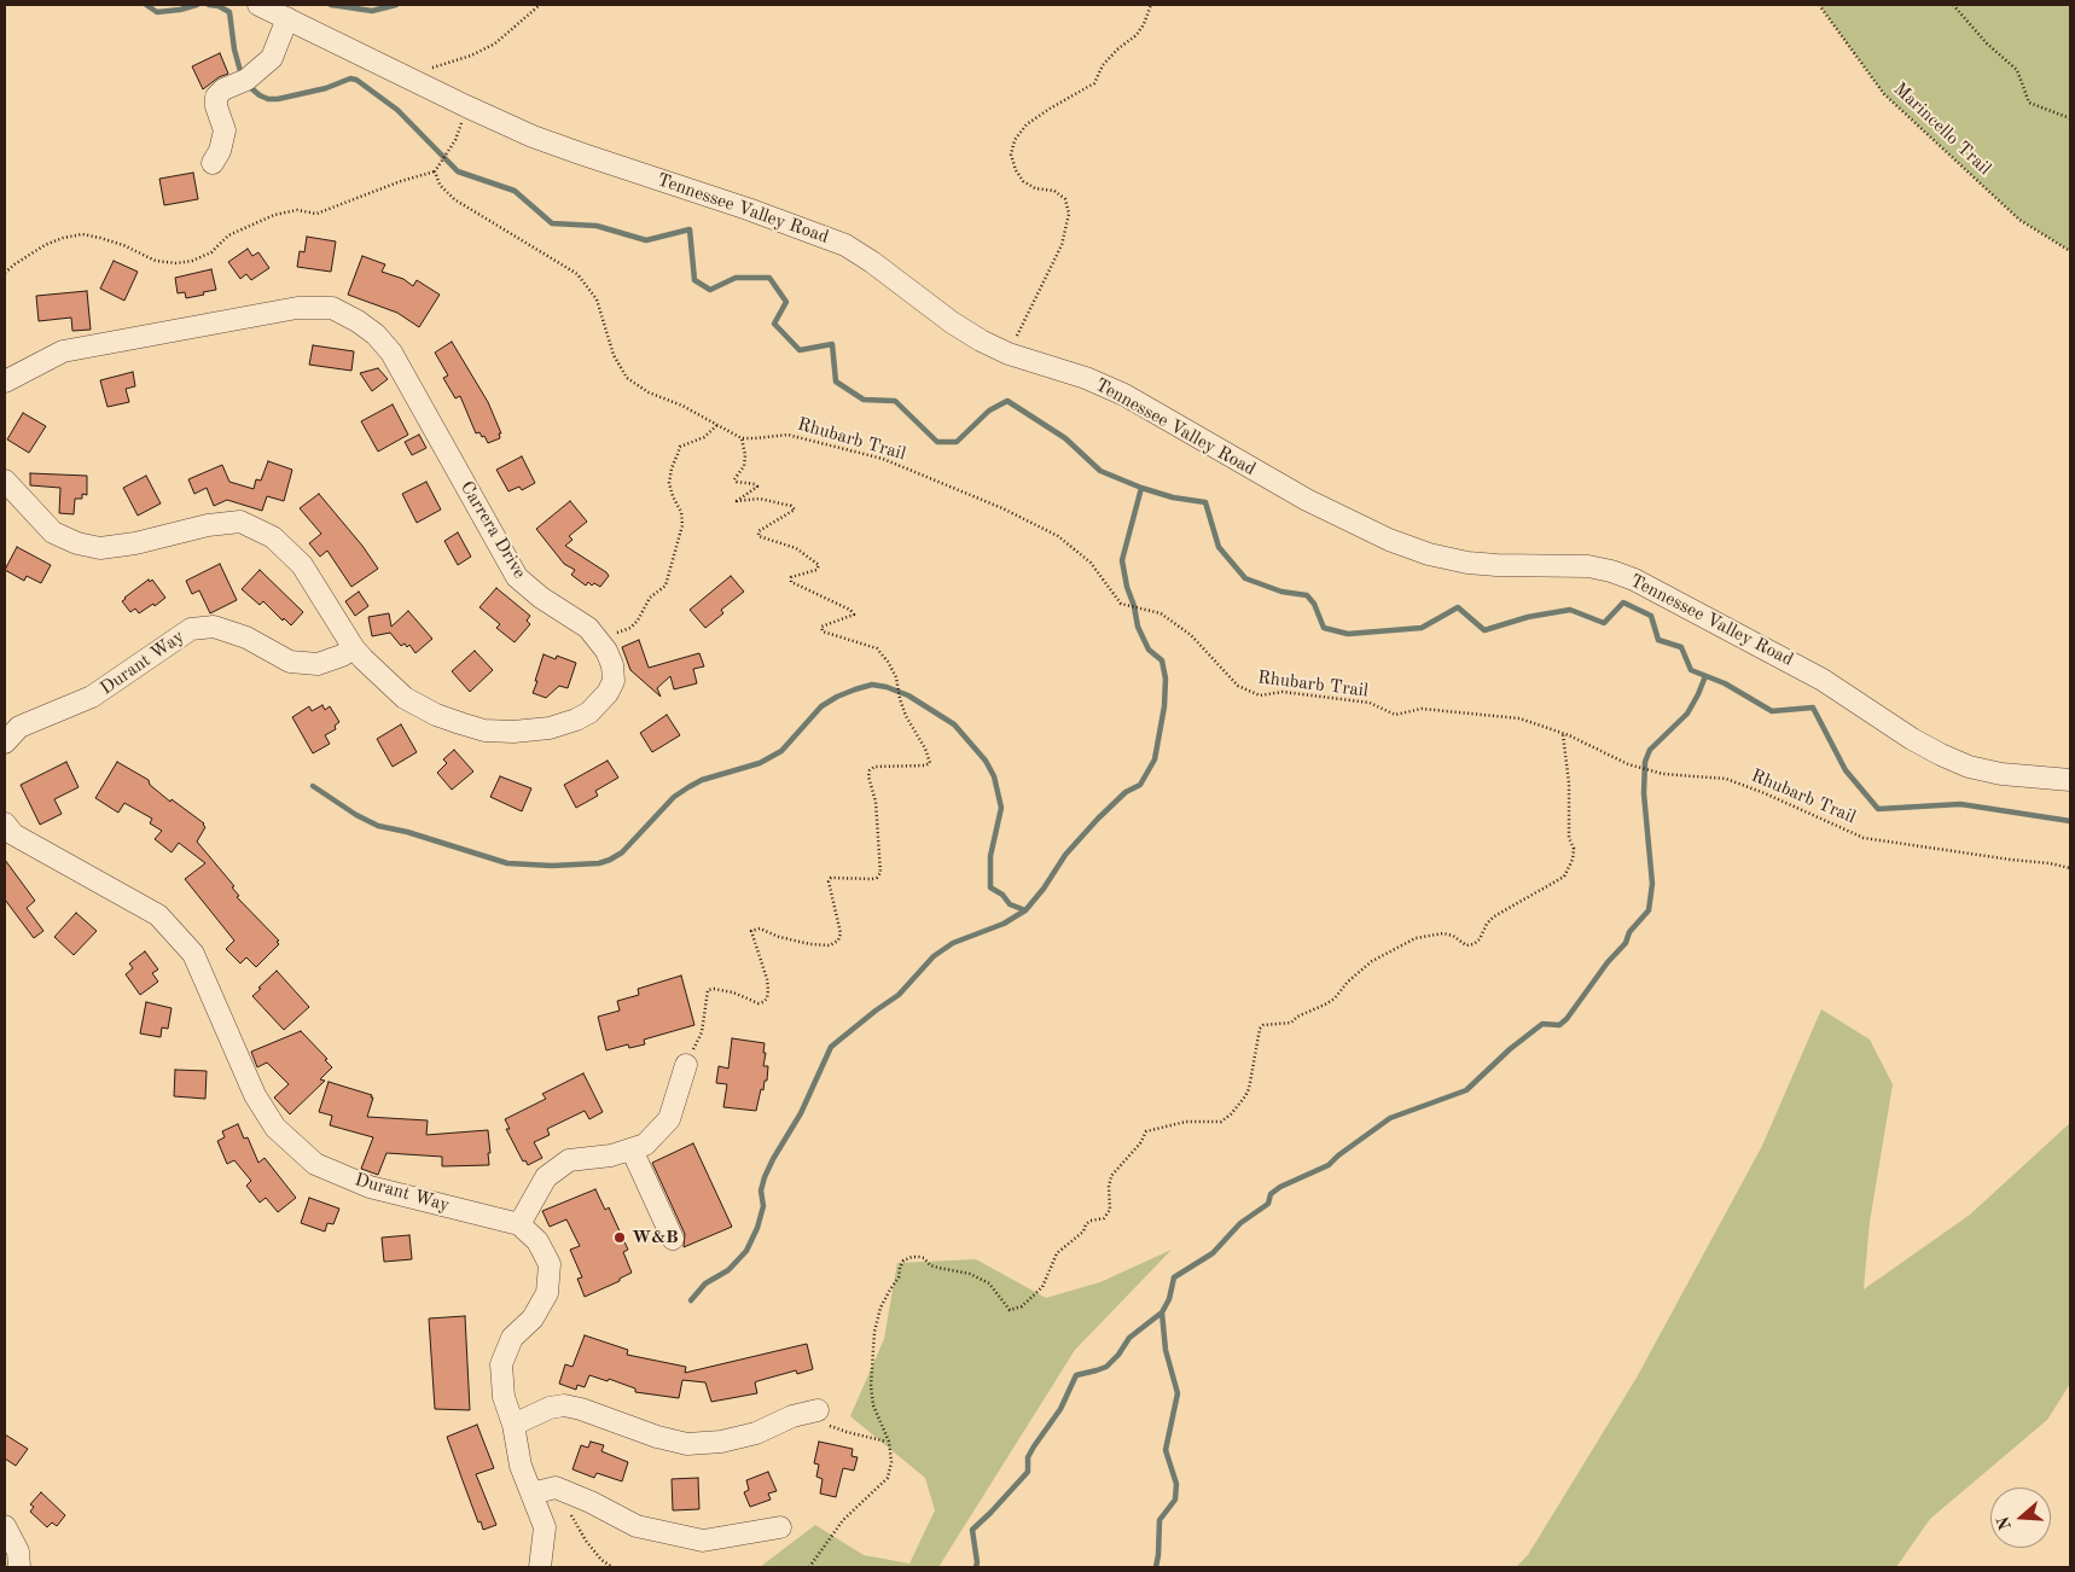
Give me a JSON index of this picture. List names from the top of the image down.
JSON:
{
  "streets": {
    "street": ["Tennessee Valley Road", "Carrera Drive", "Durant Way"],
    "path": ["Marincello Trail", "Rhubarb Trail"]
  },
  "crossings": [
    ["Carrera Drive", "Durant Way"]
  ],
  "places": ["W&B"],
  "north": "left"
}
